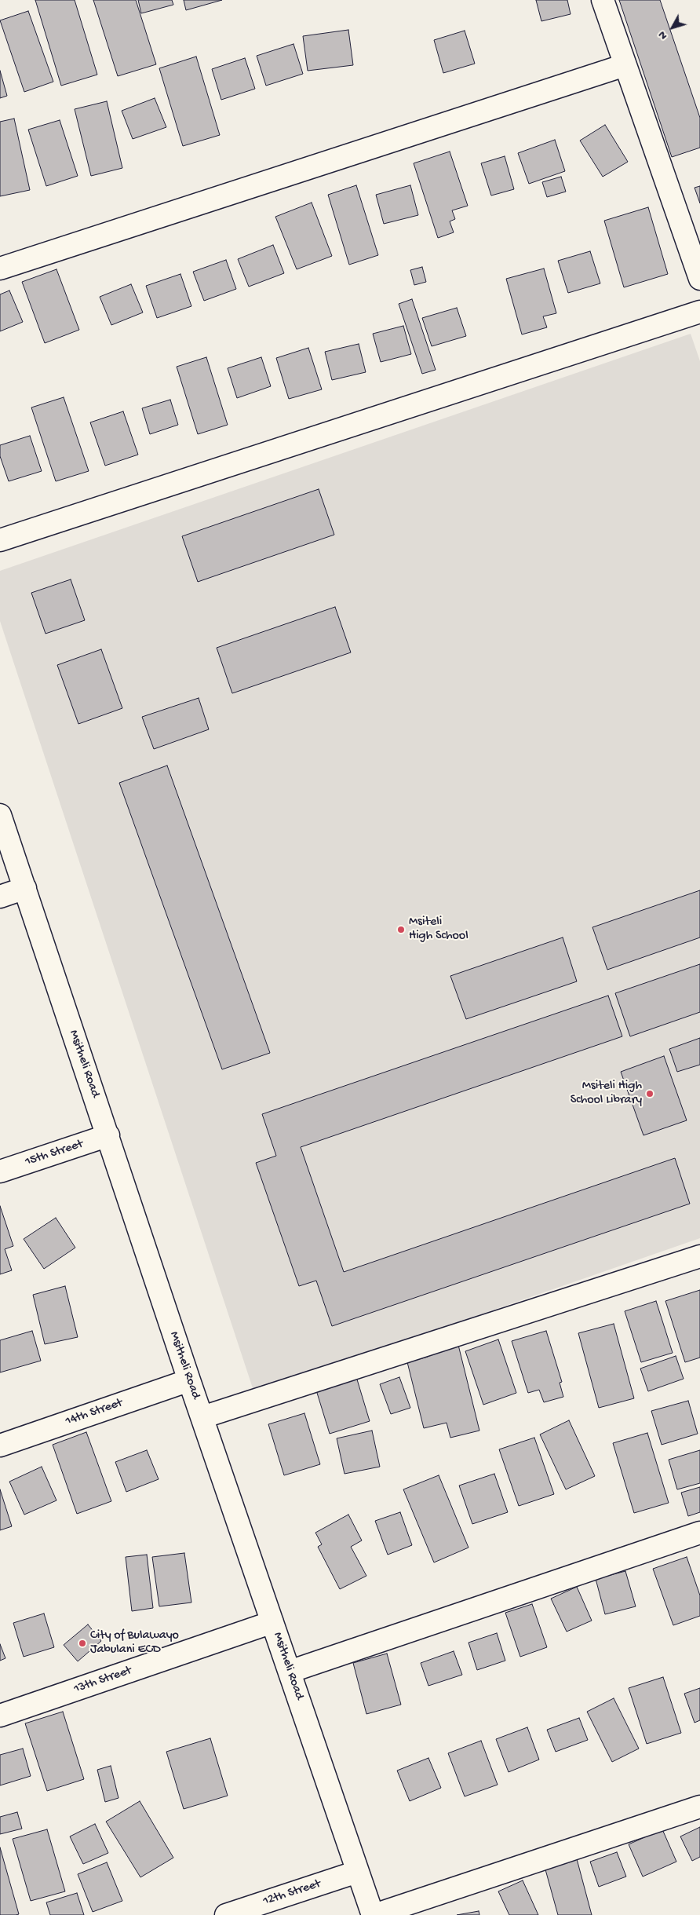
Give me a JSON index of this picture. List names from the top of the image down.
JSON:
{
  "streets": {
    "street": [
      "Msitheli Road",
      "15th Street",
      "14th Street",
      "13th Street",
      "12th Street"
    ]
  },
  "crossings": [
    ["Msitheli Road", "15th Street"],
    ["Msitheli Road", "14th Street"],
    ["Msitheli Road", "13th Street"],
    ["Msitheli Road", "12th Street"]
  ],
  "places": ["Msiteli High School", "Msiteli High School Library", "City of Bulawayo Jabulani ECD"],
  "north": "bottom left"
}
